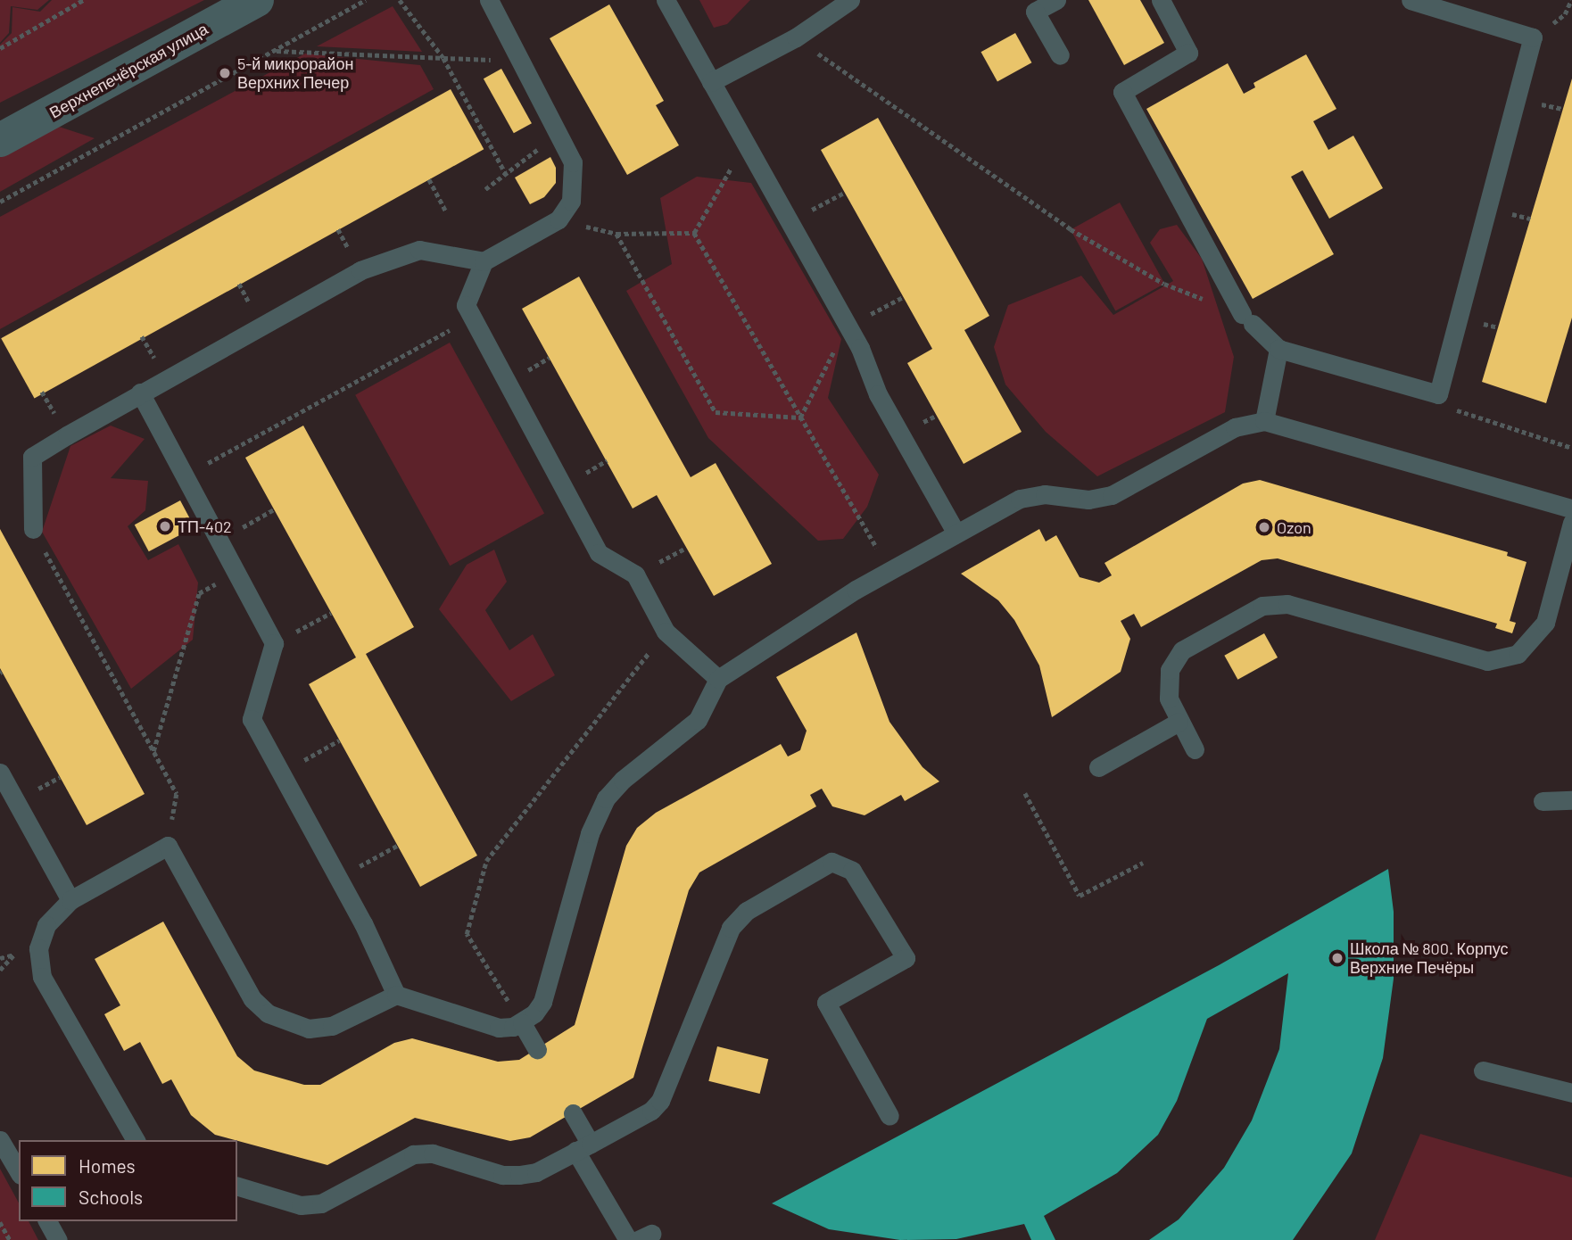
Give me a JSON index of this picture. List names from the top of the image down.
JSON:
{
  "streets": {
    "street": ["Верхнепечёрская улица"]
  },
  "places": [
    "5-й микрорайон Верхних Печер",
    "ТП-402",
    "Ozon",
    "Школа № 800. Корпус Верхние Печёры"
  ],
  "legend": ["Homes", "Schools"]
}
